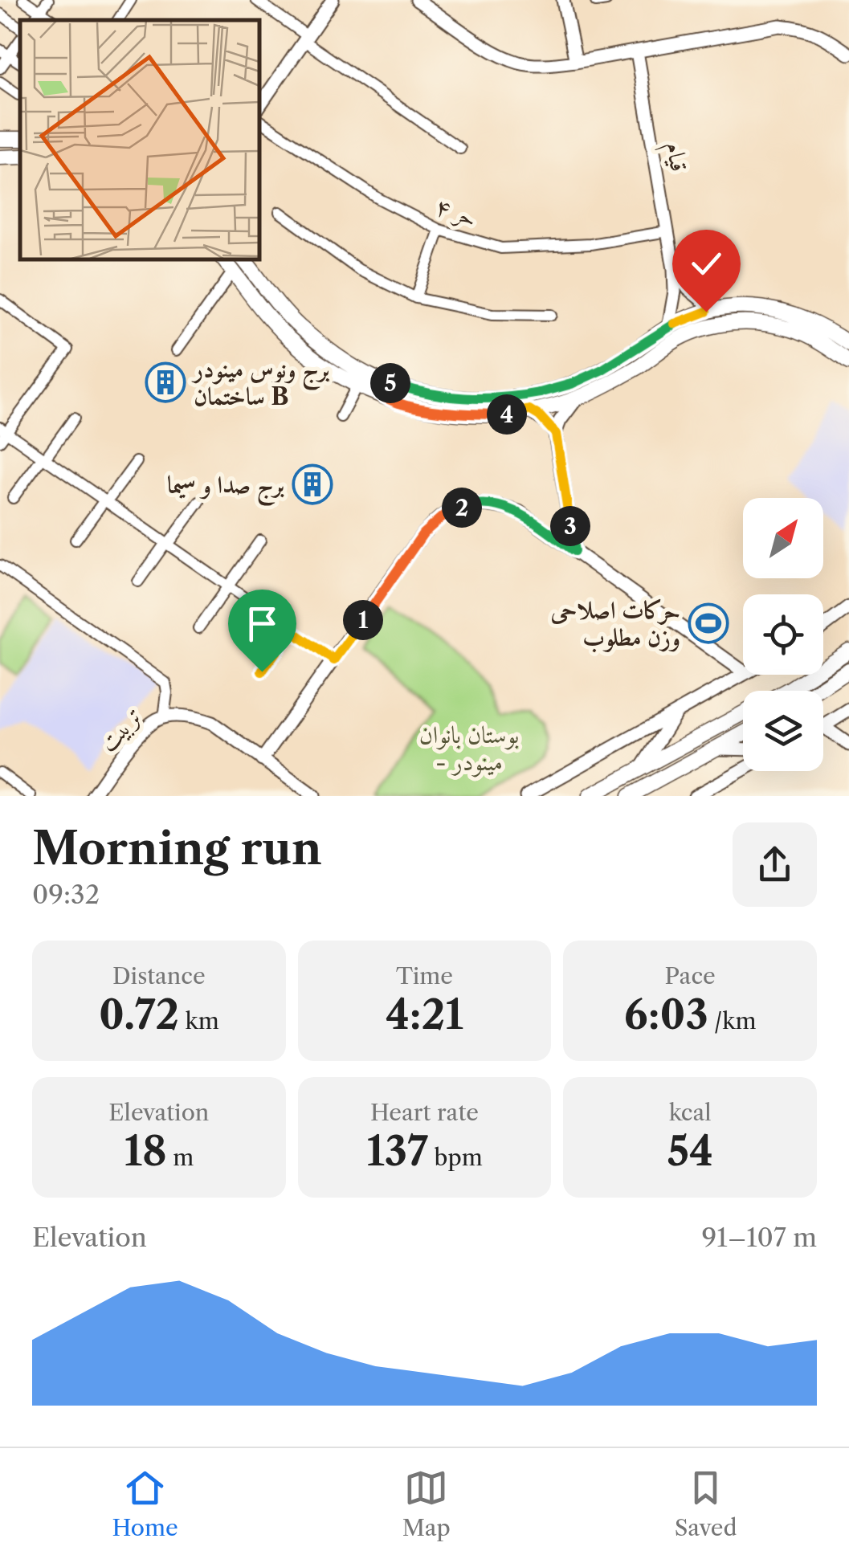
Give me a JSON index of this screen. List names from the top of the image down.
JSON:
{
  "streets": {
    "street": ["قیام", "حر ۴", "تربیت"]
  },
  "crossings": [
    ["قیام", "حر ۴"]
  ],
  "parks": ["بوستان بانوان - مینودر"],
  "places": {
    "building": ["برج ونوس مینودر ساختمان B", "برج صدا و سیما"],
    "sports": ["حرکات اصلاحی وزن مطلوب"]
  },
  "north": "top right",
  "page": {
    "pins": [
      "5",
      "4",
      "2",
      "3",
      "1"
    ],
    "heading": ["Morning run", "09:32"],
    "stats": [
      ["Distance", "0.72 km"],
      ["Time", "4:21"],
      ["Pace", "6:03 /km"],
      ["Elevation", "18 m"],
      ["Heart rate", "137 bpm"],
      ["kcal", "54"]
    ],
    "chart": ["Elevation", "91–107 m"],
    "tabs": ["Home", "Map", "Saved"]
  }
}
